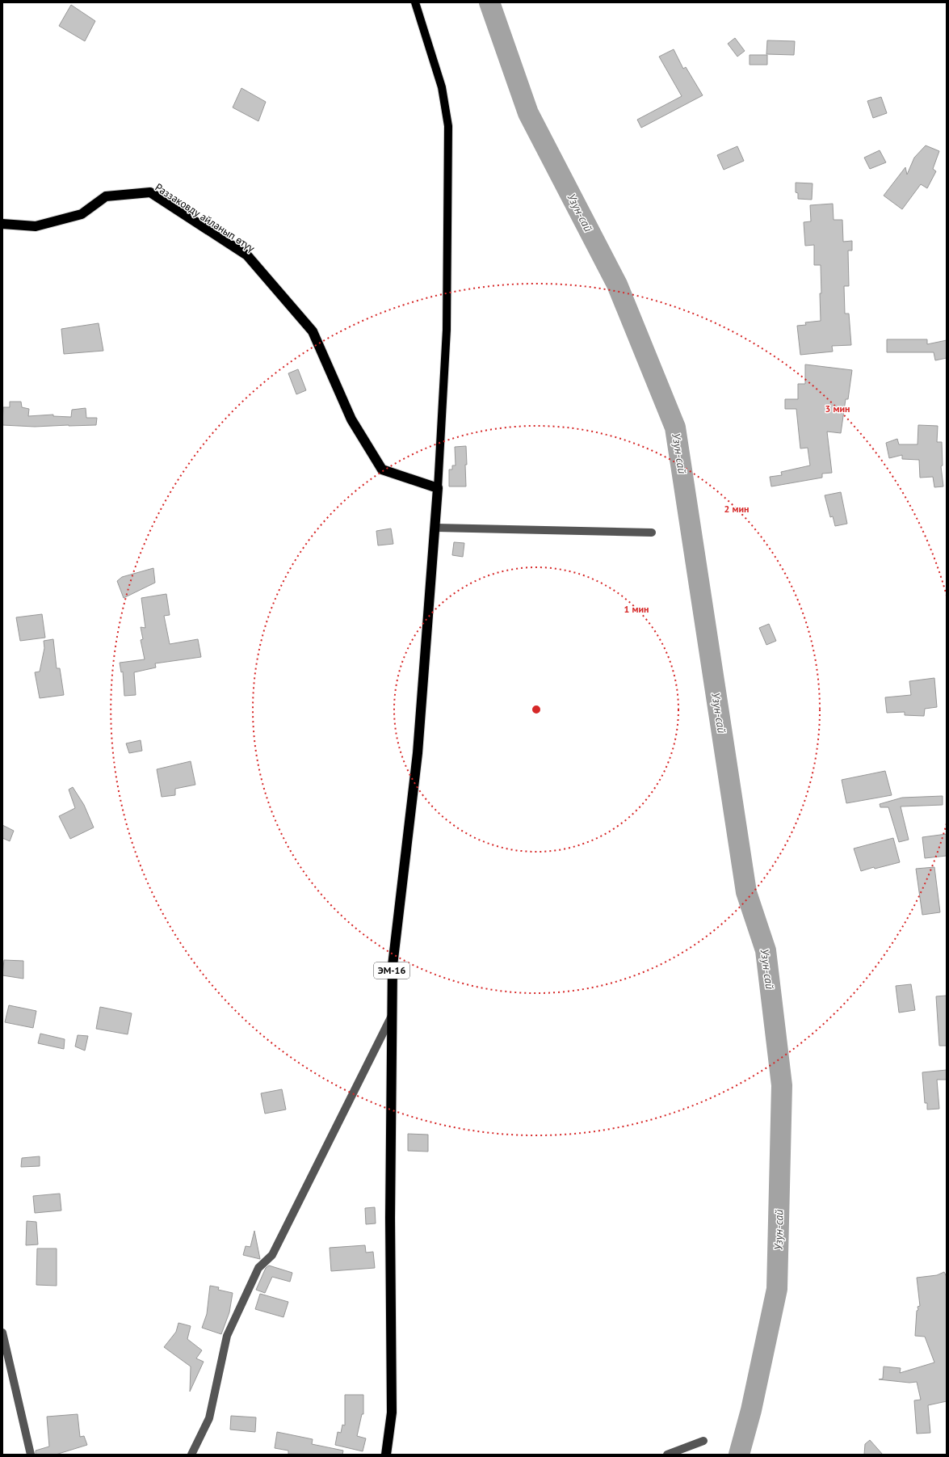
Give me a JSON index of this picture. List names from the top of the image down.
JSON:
{
  "streets": {
    "highway": ["Раззаковду айланып өтүү", "ЭМ-16"]
  },
  "crossings": [
    ["Раззаковду айланып өтүү", "ЭМ-16"]
  ],
  "water": ["Узун-сай"],
  "rings": ["3 мин", "2 мин", "1 мин"]
}
